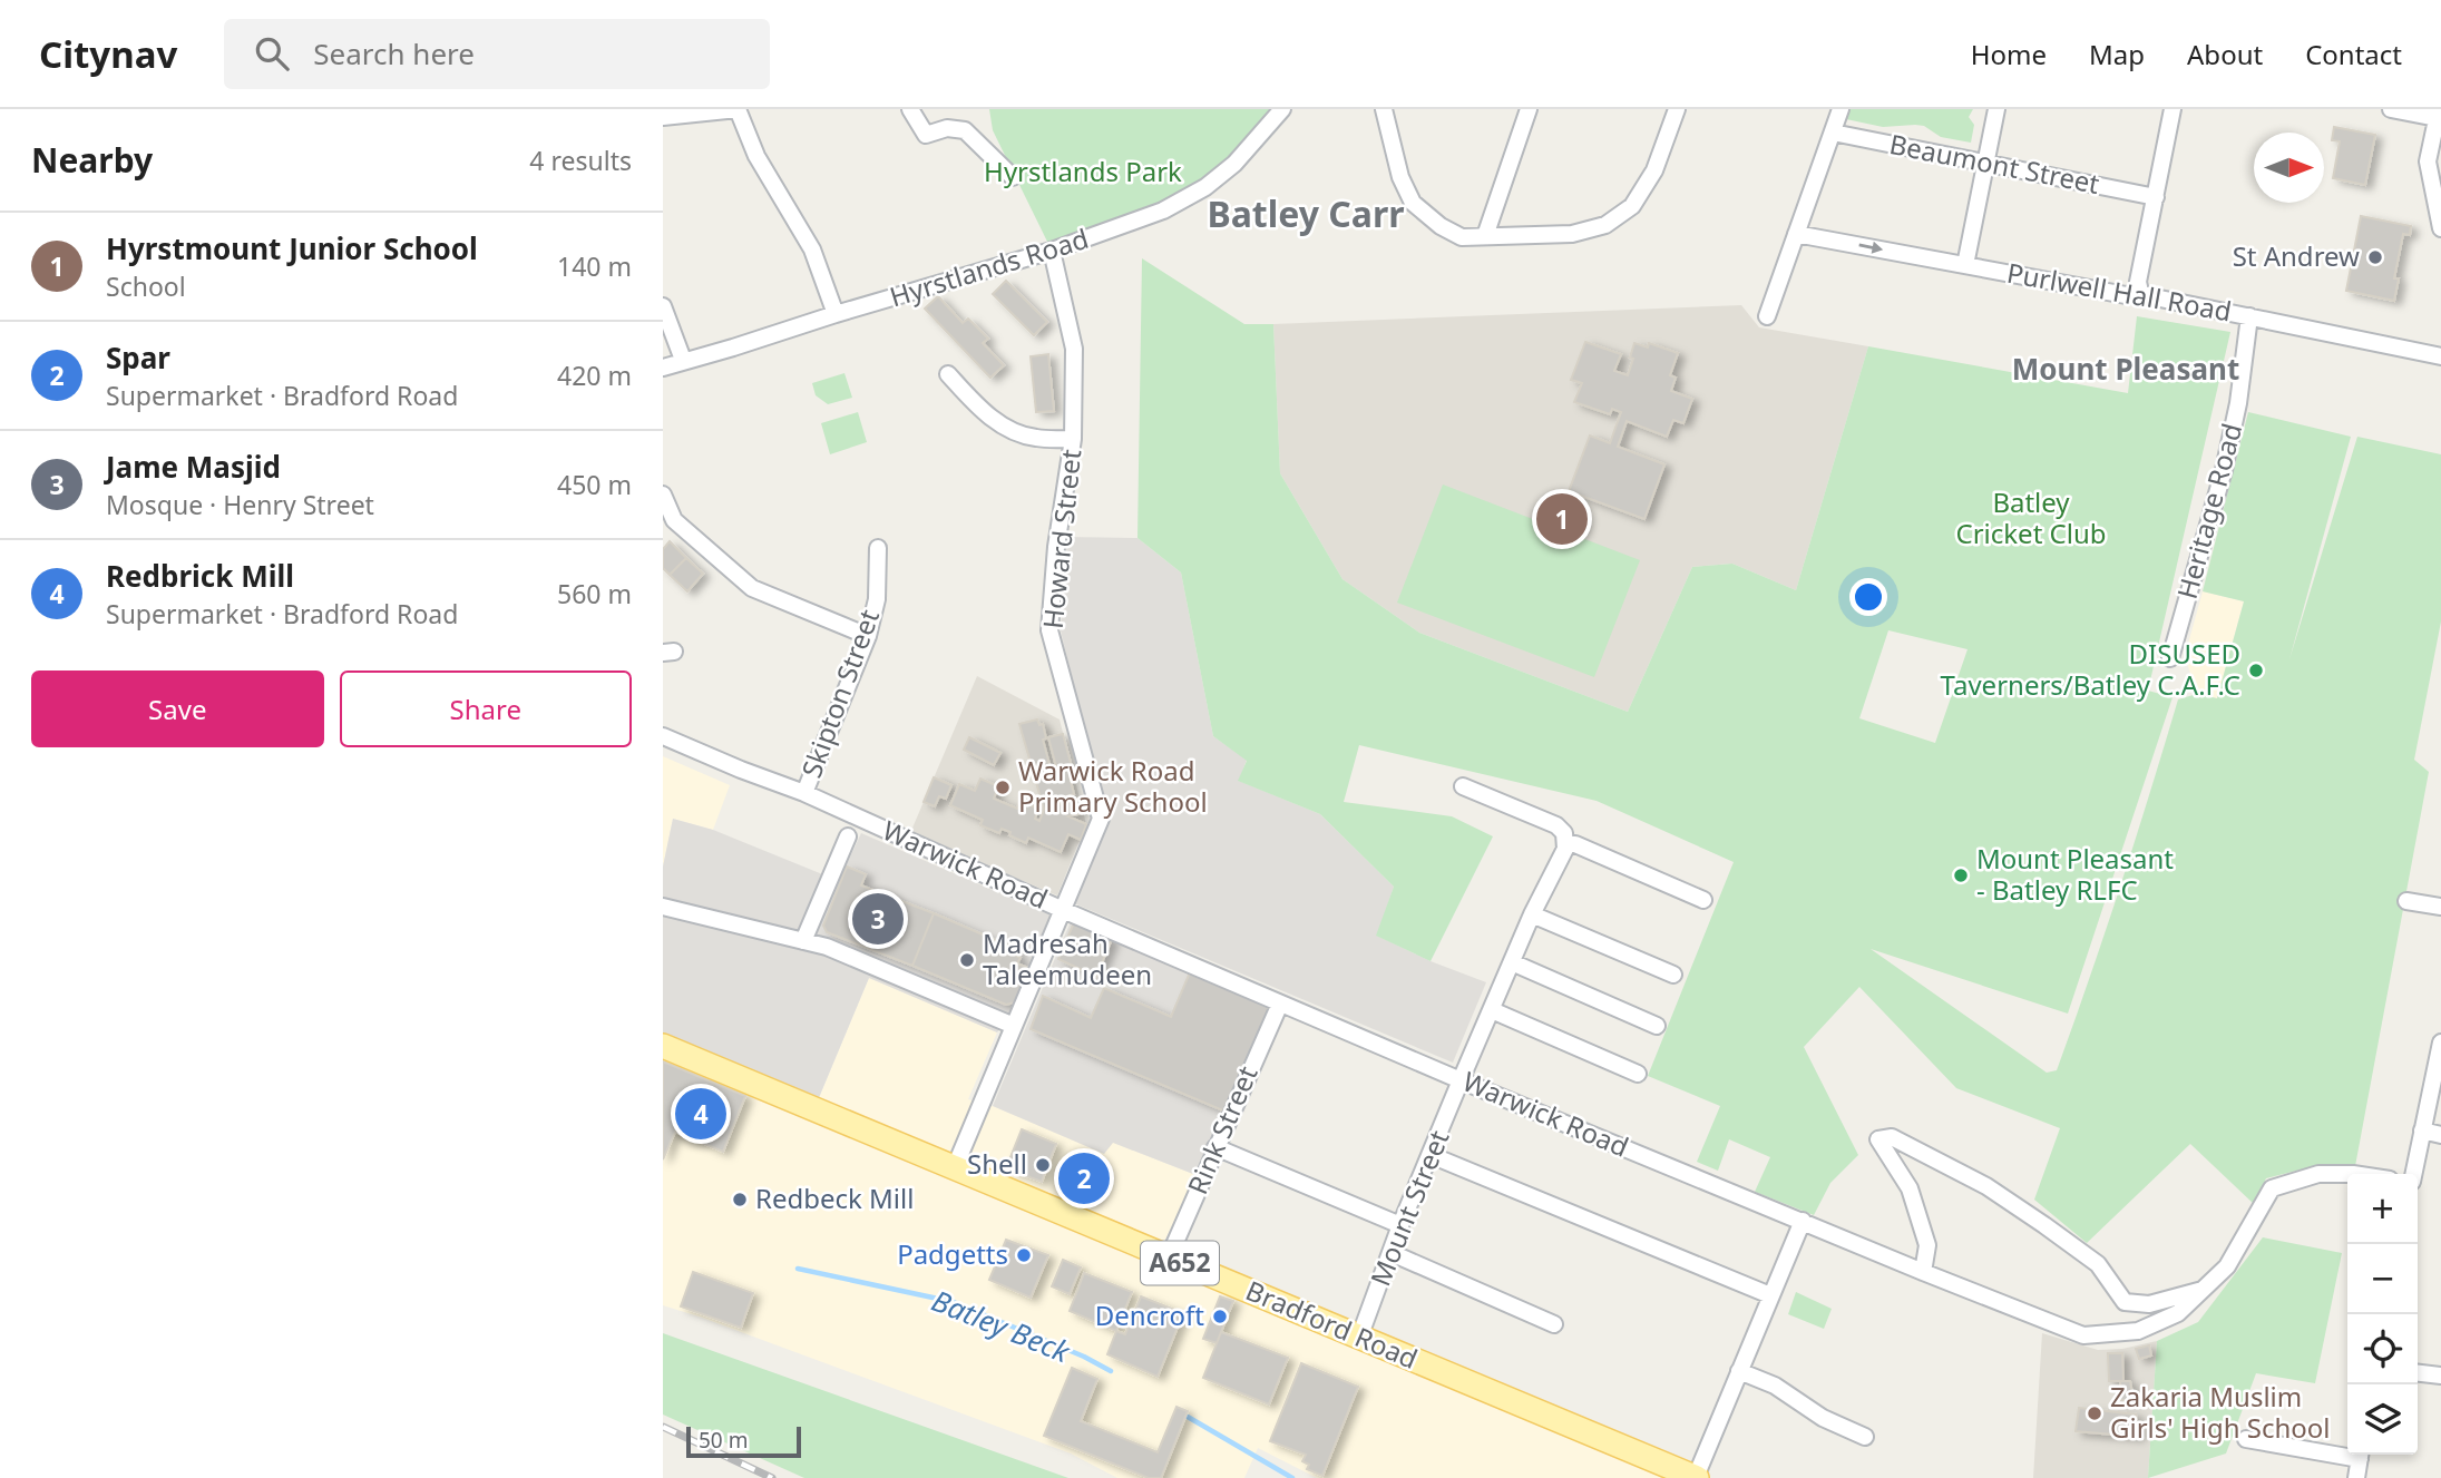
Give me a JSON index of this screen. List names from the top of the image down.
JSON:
{
  "streets": {
    "main road": ["A652", "Bradford Road"],
    "street": [
      "Beaumont Street",
      "Hyrstlands Road",
      "Purlwell Hall Road",
      "Heritage Road",
      "Howard Street",
      "Skipton Street",
      "Warwick Road",
      "Rink Street",
      "Mount Street"
    ]
  },
  "crossings": [
    ["Hyrstlands Road", "Howard Street"],
    ["Purlwell Hall Road", "Heritage Road"],
    ["Howard Street", "Warwick Road"],
    ["Howard Street", "Bradford Road"],
    ["Skipton Street", "Warwick Road"],
    ["Warwick Road", "Rink Street"],
    ["Warwick Road", "Mount Street"],
    ["Rink Street", "Bradford Road"],
    ["Mount Street", "Bradford Road"]
  ],
  "districts": ["Batley Carr", "Mount Pleasant"],
  "water": ["Batley Beck"],
  "parks": ["Hyrstlands Park", "Batley Cricket Club"],
  "places": [
    "St Andrew",
    "DISUSED Taverners/Batley C.A.F.C",
    "Warwick Road Primary School",
    "Mount Pleasant - Batley RLFC",
    "Madresah Taleemudeen",
    "Shell",
    "Redbeck Mill",
    "Padgetts",
    "Dencroft",
    "Zakaria Muslim Girls' High School"
  ],
  "scale_bar": "50 m",
  "north": "right",
  "page": {
    "header": "Citynav",
    "search": "Search here",
    "nav": [
      "Home",
      "Map",
      "About",
      "Contact"
    ],
    "heading": ["Nearby", "4 results"],
    "list": [
      {
        "mark": "1",
        "name": "Hyrstmount Junior School",
        "note": "School",
        "value": "140 m"
      },
      {
        "mark": "2",
        "name": "Spar",
        "note": "Supermarket · Bradford Road",
        "value": "420 m"
      },
      {
        "mark": "3",
        "name": "Jame Masjid",
        "note": "Mosque · Henry Street",
        "value": "450 m"
      },
      {
        "mark": "4",
        "name": "Redbrick Mill",
        "note": "Supermarket · Bradford Road",
        "value": "560 m"
      }
    ],
    "pins": [
      "1",
      "3",
      "4",
      "2"
    ],
    "buttons": ["Save", "Share"],
    "map_buttons": ["+", "−"],
    "scale": "50 m"
  }
}
